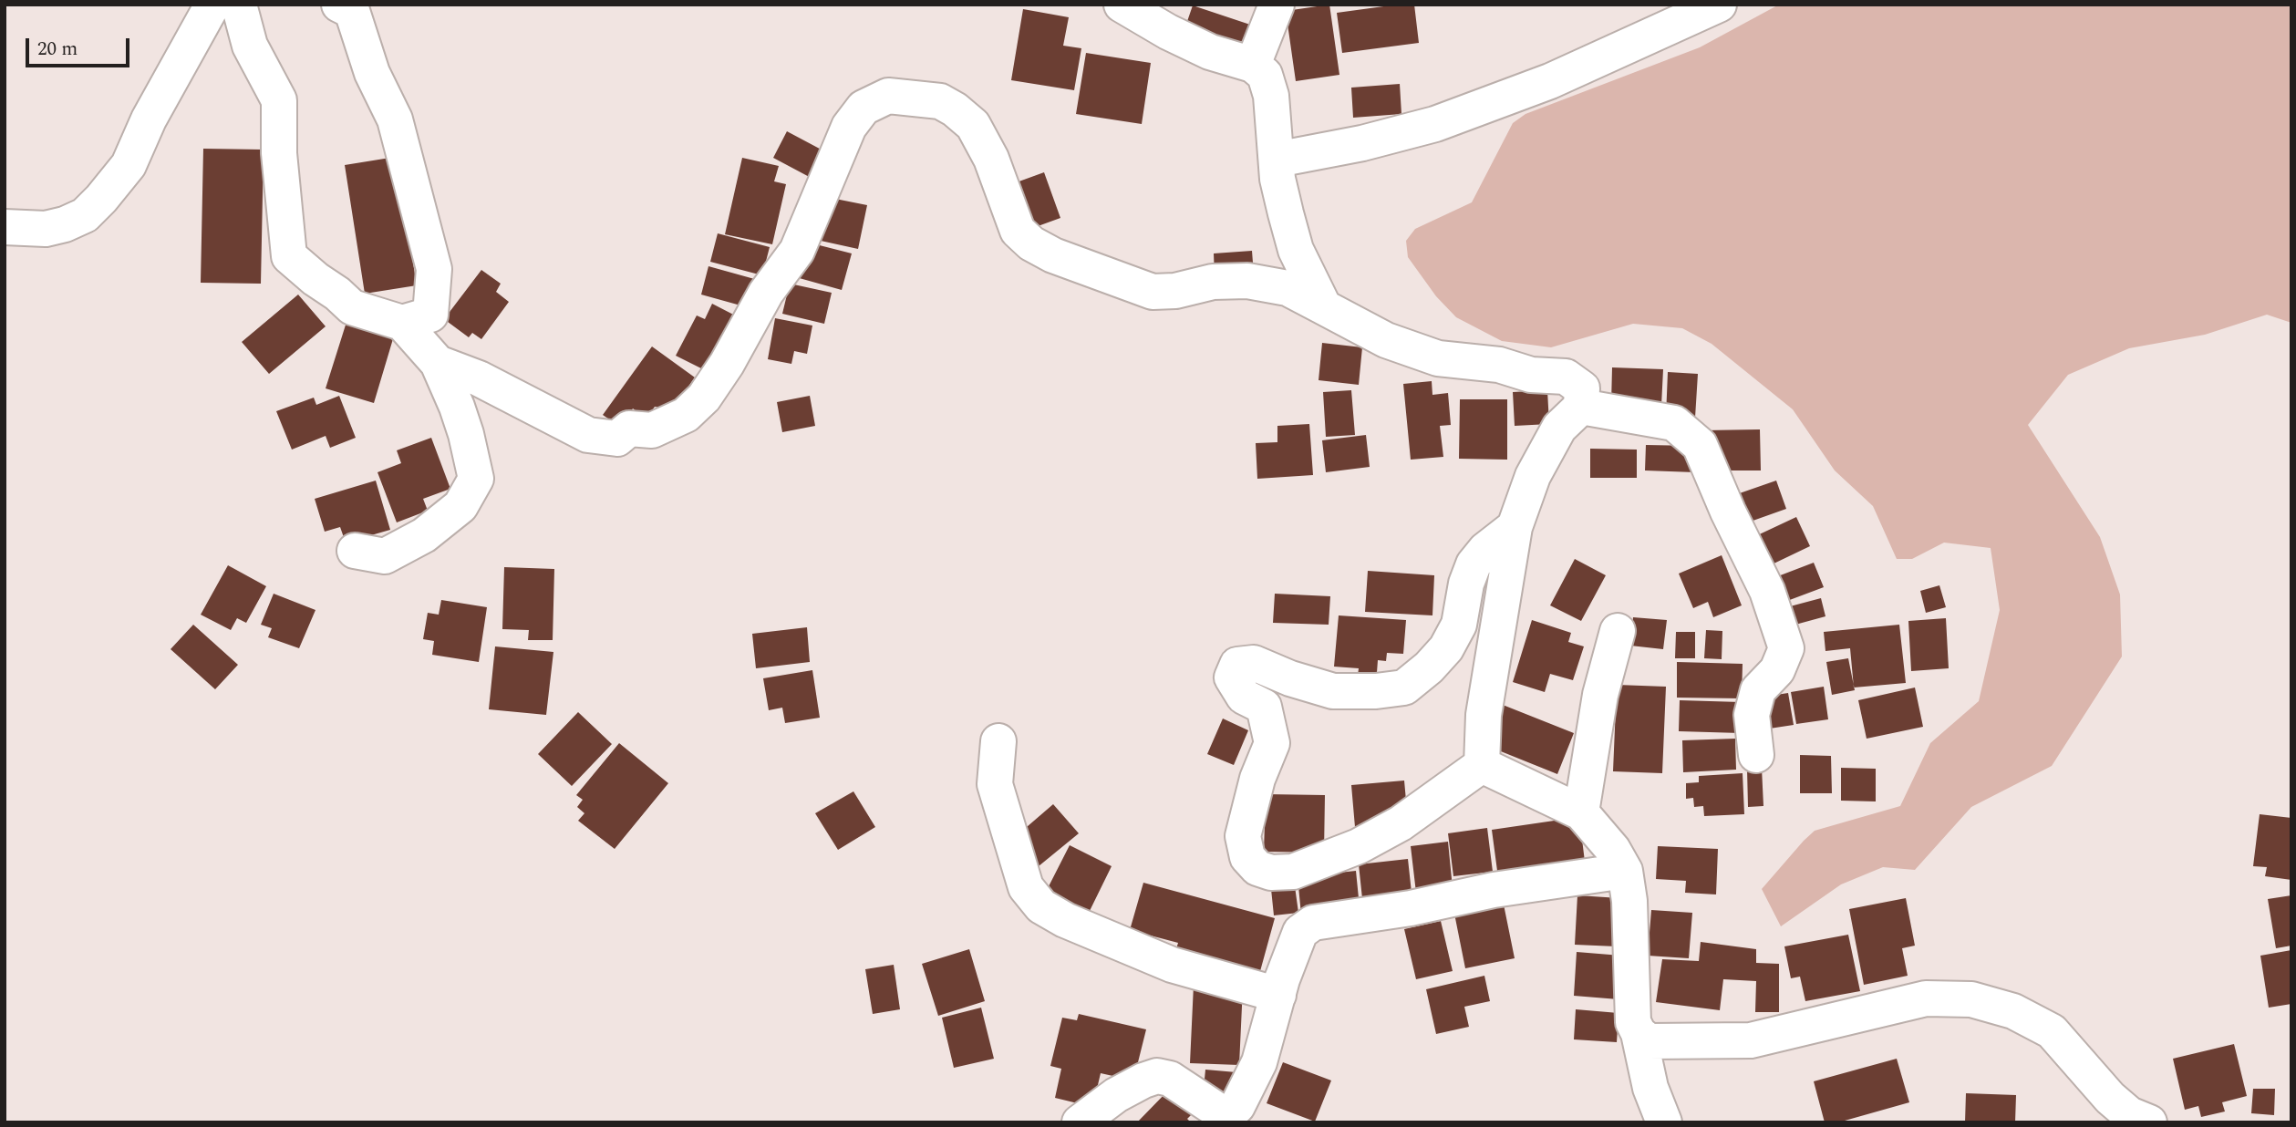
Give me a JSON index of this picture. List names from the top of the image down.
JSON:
{
  "scale_bar": "20 m"
}
